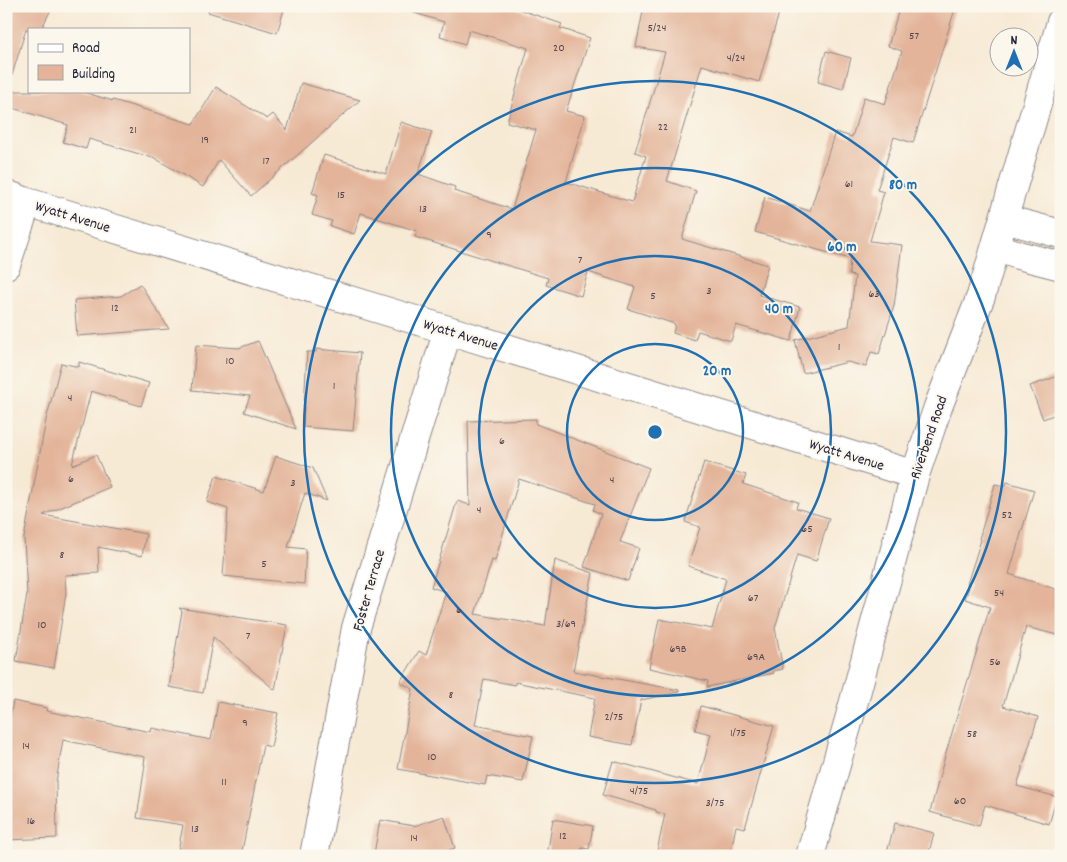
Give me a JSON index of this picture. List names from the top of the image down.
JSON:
{
  "streets": {
    "street": ["Wyatt Avenue", "Riverbend Road", "Foster Terrace"]
  },
  "crossings": [
    ["Wyatt Avenue", "Riverbend Road"],
    ["Wyatt Avenue", "Foster Terrace"]
  ],
  "house_numbers": [
    "5/24",
    "57",
    "20",
    "4/24",
    "22",
    "21",
    "19",
    "17",
    "61",
    "15",
    "13",
    "9",
    "7",
    "3",
    "63",
    "5",
    "12",
    "1",
    "10",
    "1",
    "4",
    "6",
    "6",
    "4",
    "3",
    "4",
    "52",
    "65",
    "8",
    "5",
    "54",
    "67",
    "6",
    "3/69",
    "10",
    "7",
    "69B",
    "69A",
    "56",
    "8",
    "2/75",
    "9",
    "1/75",
    "58",
    "14",
    "10",
    "11",
    "4/75",
    "60",
    "3/75",
    "16",
    "13",
    "12",
    "14"
  ],
  "legend": ["Road", "Building"],
  "north": "top",
  "rings": [
    "80 m",
    "60 m",
    "40 m",
    "20 m"
  ]
}
